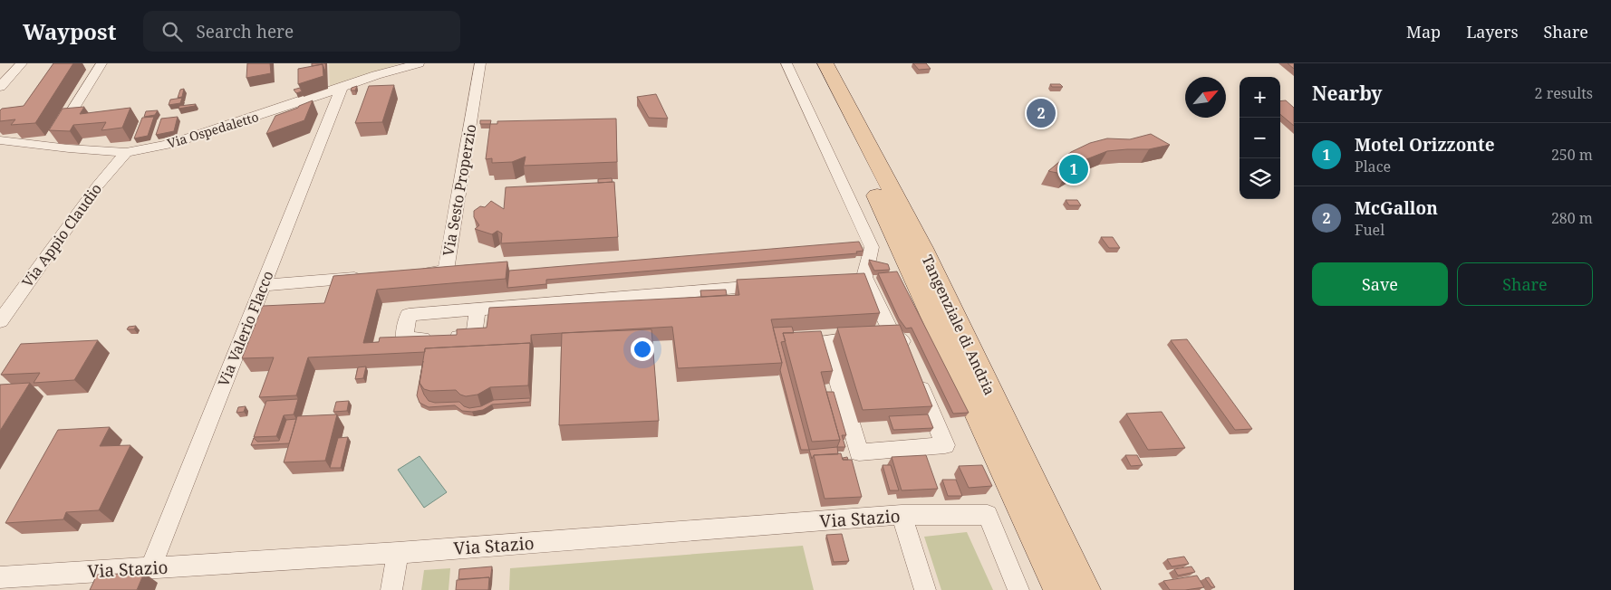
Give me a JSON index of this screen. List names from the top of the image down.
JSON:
{
  "streets": {
    "main road": ["Tangenziale di Andria"],
    "street": [
      "Via Ospedaletto",
      "Via Sesto Properzio",
      "Via Appio Claudio",
      "Via Valerio Flacco",
      "Via Stazio"
    ]
  },
  "crossings": [
    ["Via Ospedaletto", "Via Appio Claudio"],
    ["Via Ospedaletto", "Via Valerio Flacco"],
    ["Via Valerio Flacco", "Via Stazio"]
  ],
  "north": "top right",
  "page": {
    "header": "Waypost",
    "search": "Search here",
    "nav": ["Map", "Layers", "Share"],
    "heading": ["Nearby", "2 results"],
    "map_buttons": ["+", "−"],
    "pins": ["2", "1"],
    "list": [
      {
        "mark": "1",
        "name": "Motel Orizzonte",
        "note": "Place",
        "value": "250 m"
      },
      {
        "mark": "2",
        "name": "McGallon",
        "note": "Fuel",
        "value": "280 m"
      }
    ],
    "buttons": ["Save", "Share"]
  }
}
